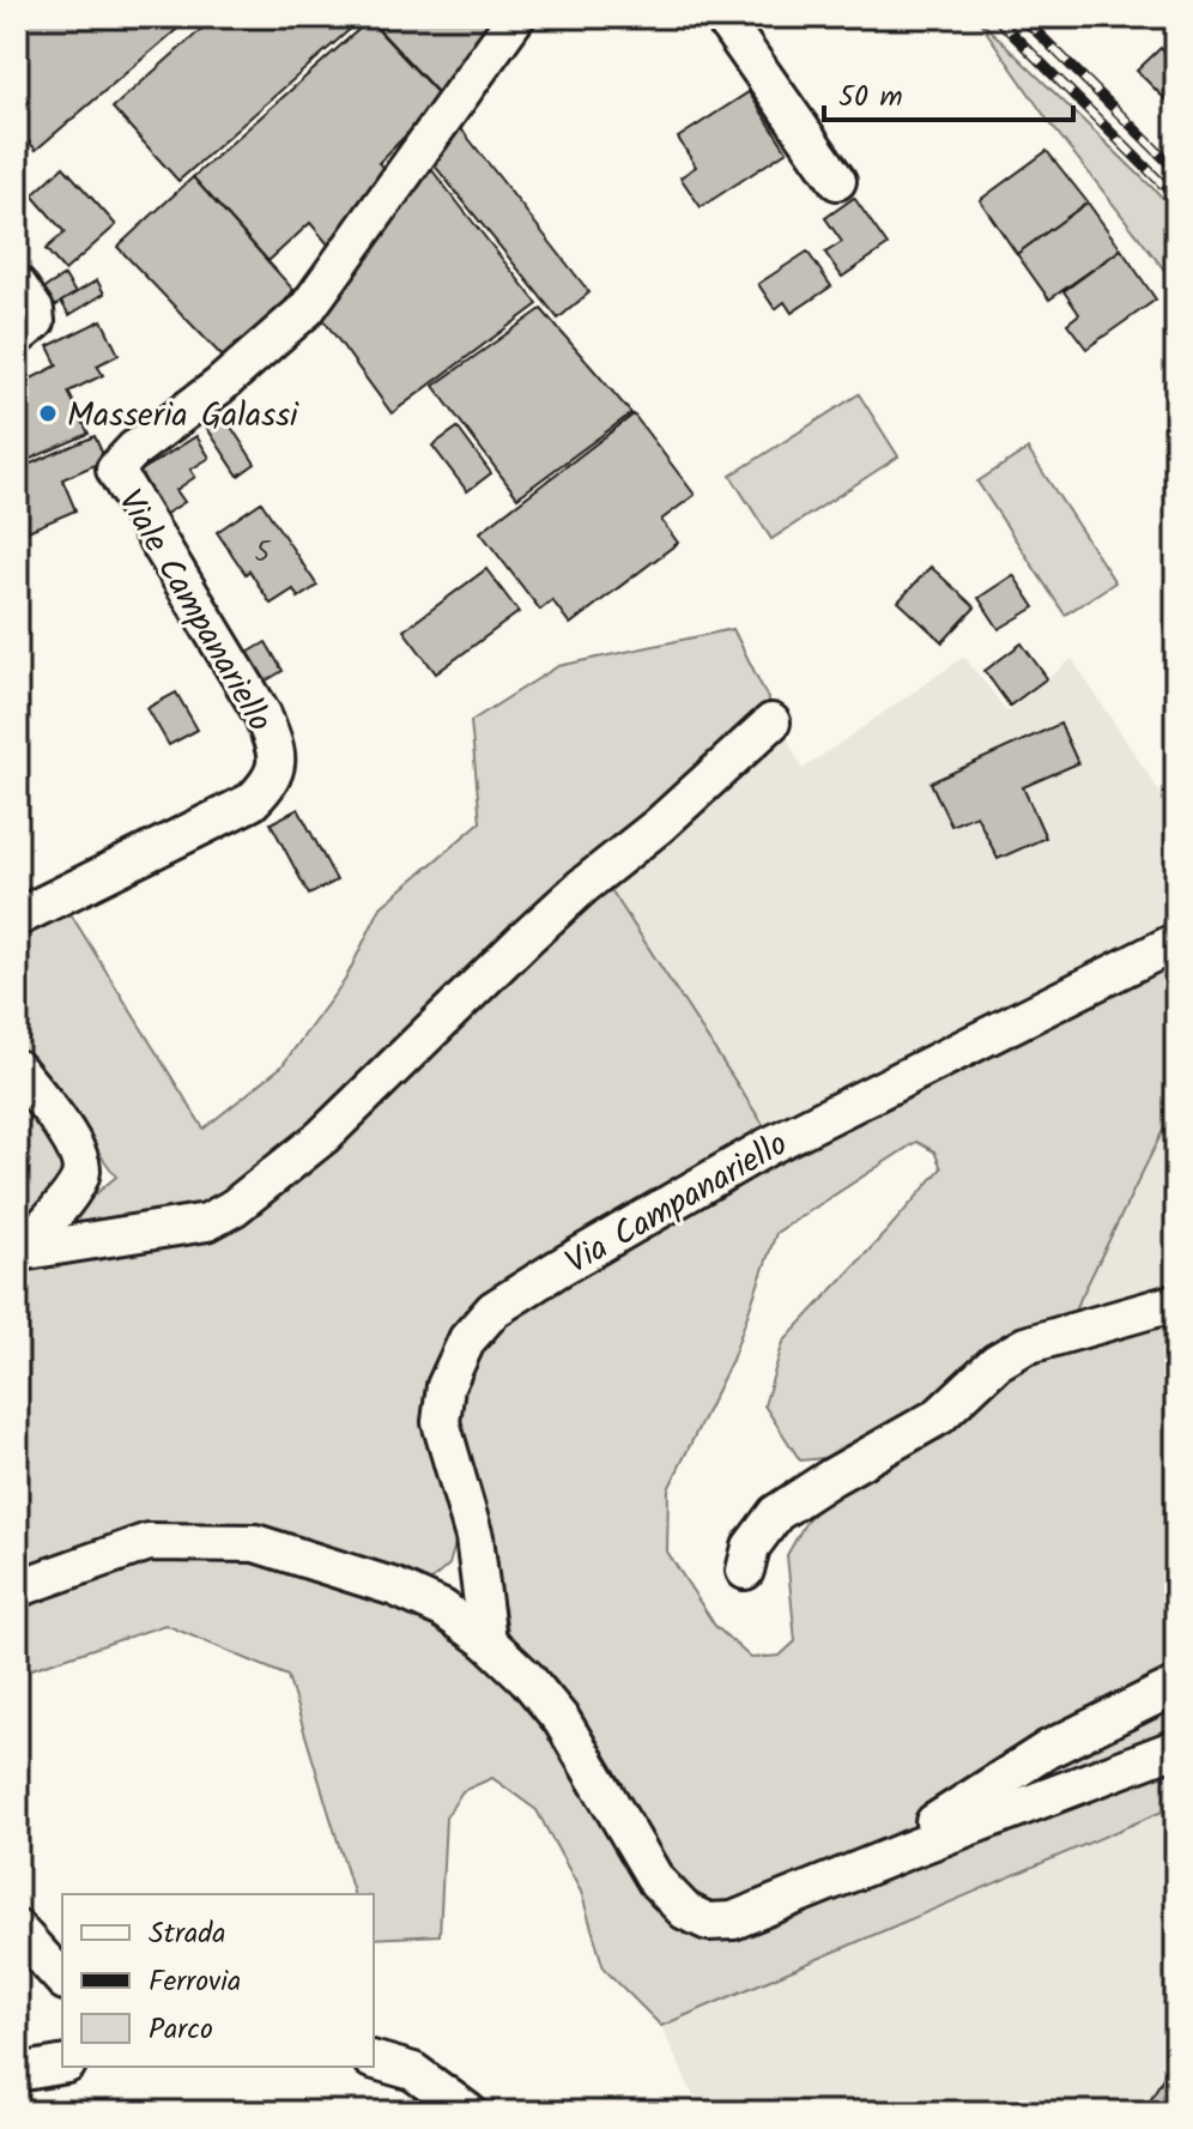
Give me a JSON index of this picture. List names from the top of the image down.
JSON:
{
  "streets": {
    "street": ["Viale Campanariello", "Via Campanariello"]
  },
  "places": ["Masseria Galassi"],
  "house_numbers": ["5"],
  "legend": ["Strada", "Ferrovia", "Parco"],
  "scale_bar": "50 m"
}
